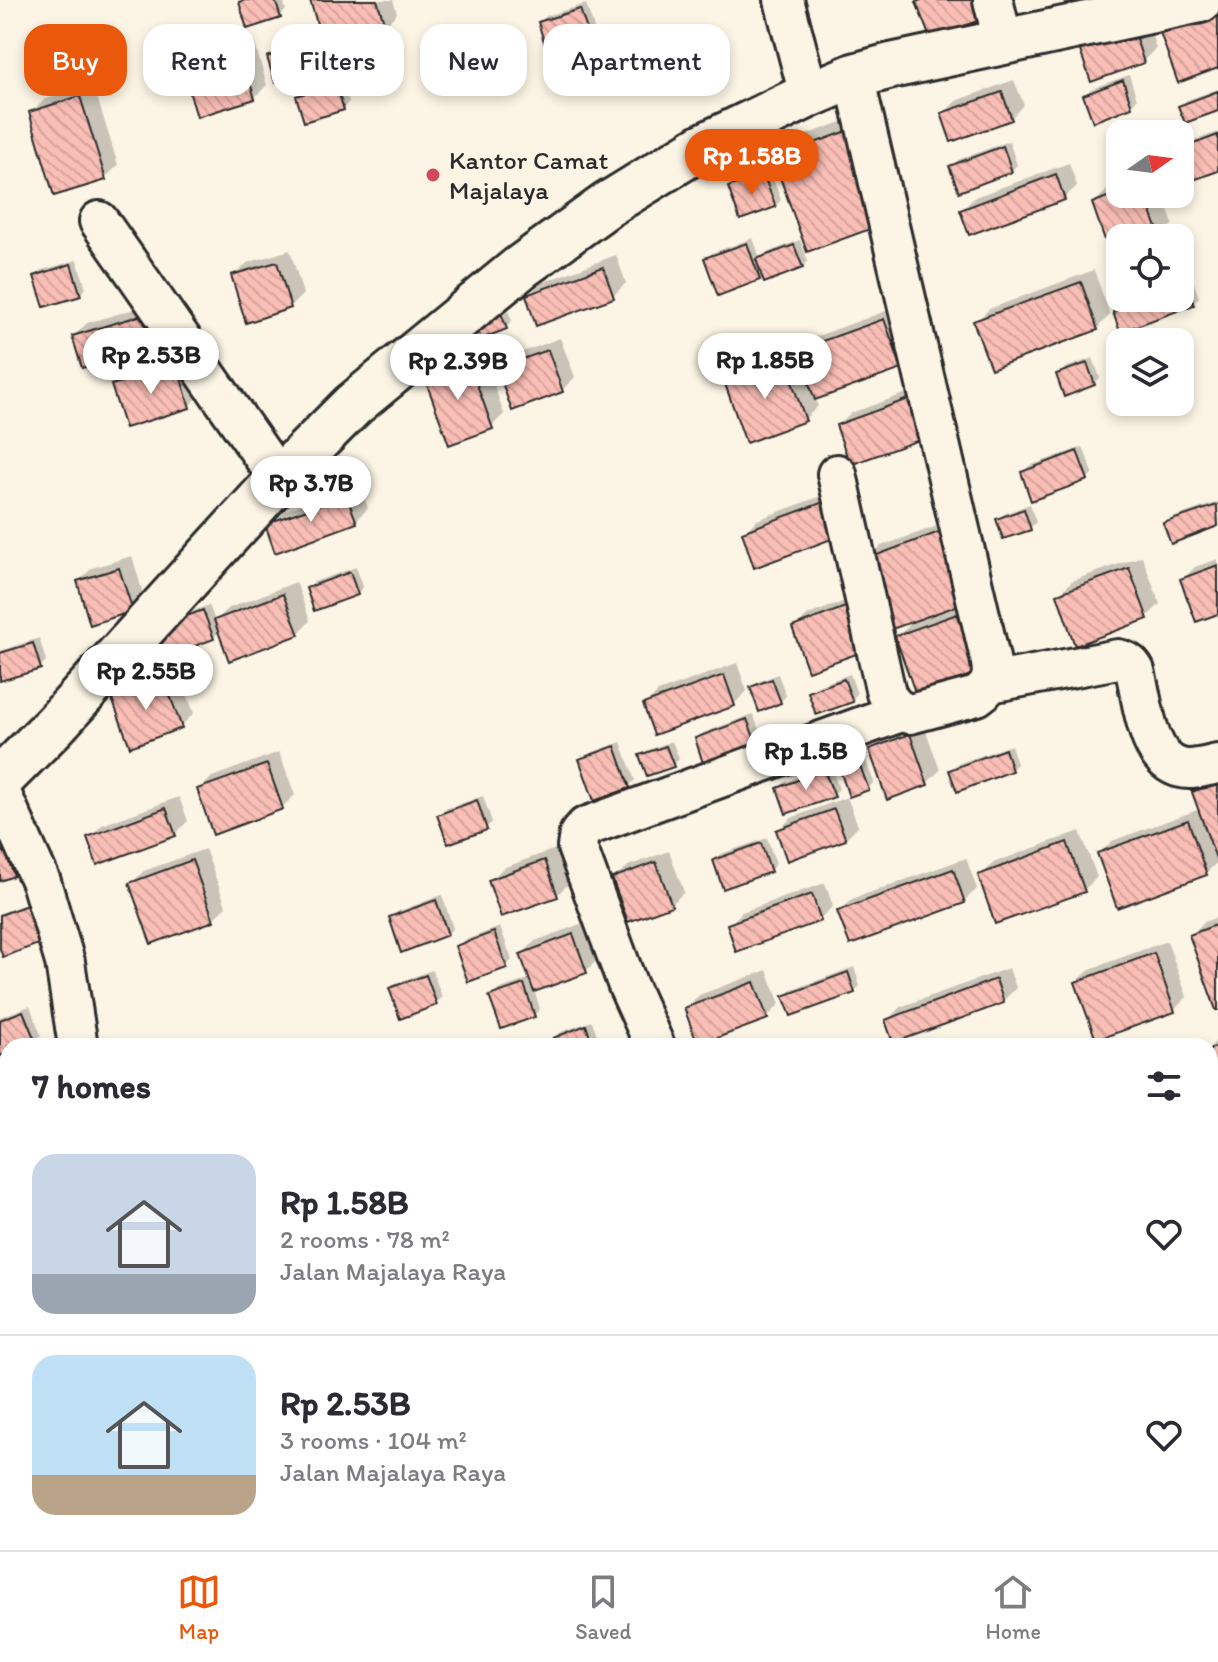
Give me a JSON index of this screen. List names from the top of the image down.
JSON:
{
  "places": ["Kantor Camat Majalaya"],
  "north": "right",
  "page": {
    "chip": [
      "Buy",
      "Rent",
      "Filters",
      "New",
      "Apartment"
    ],
    "price": [
      "Rp 1.58B",
      "Rp 2.53B",
      "Rp 1.85B",
      "Rp 2.39B",
      "Rp 3.7B",
      "Rp 2.55B",
      "Rp 1.5B"
    ],
    "heading": "7 homes",
    "list": [
      {
        "name": "Rp 1.58B",
        "note": "2 rooms · 78 m² · Jalan Majalaya Raya"
      },
      {
        "name": "Rp 2.53B",
        "note": "3 rooms · 104 m² · Jalan Majalaya Raya"
      }
    ],
    "tabs": ["Map", "Saved", "Home"]
  }
}
